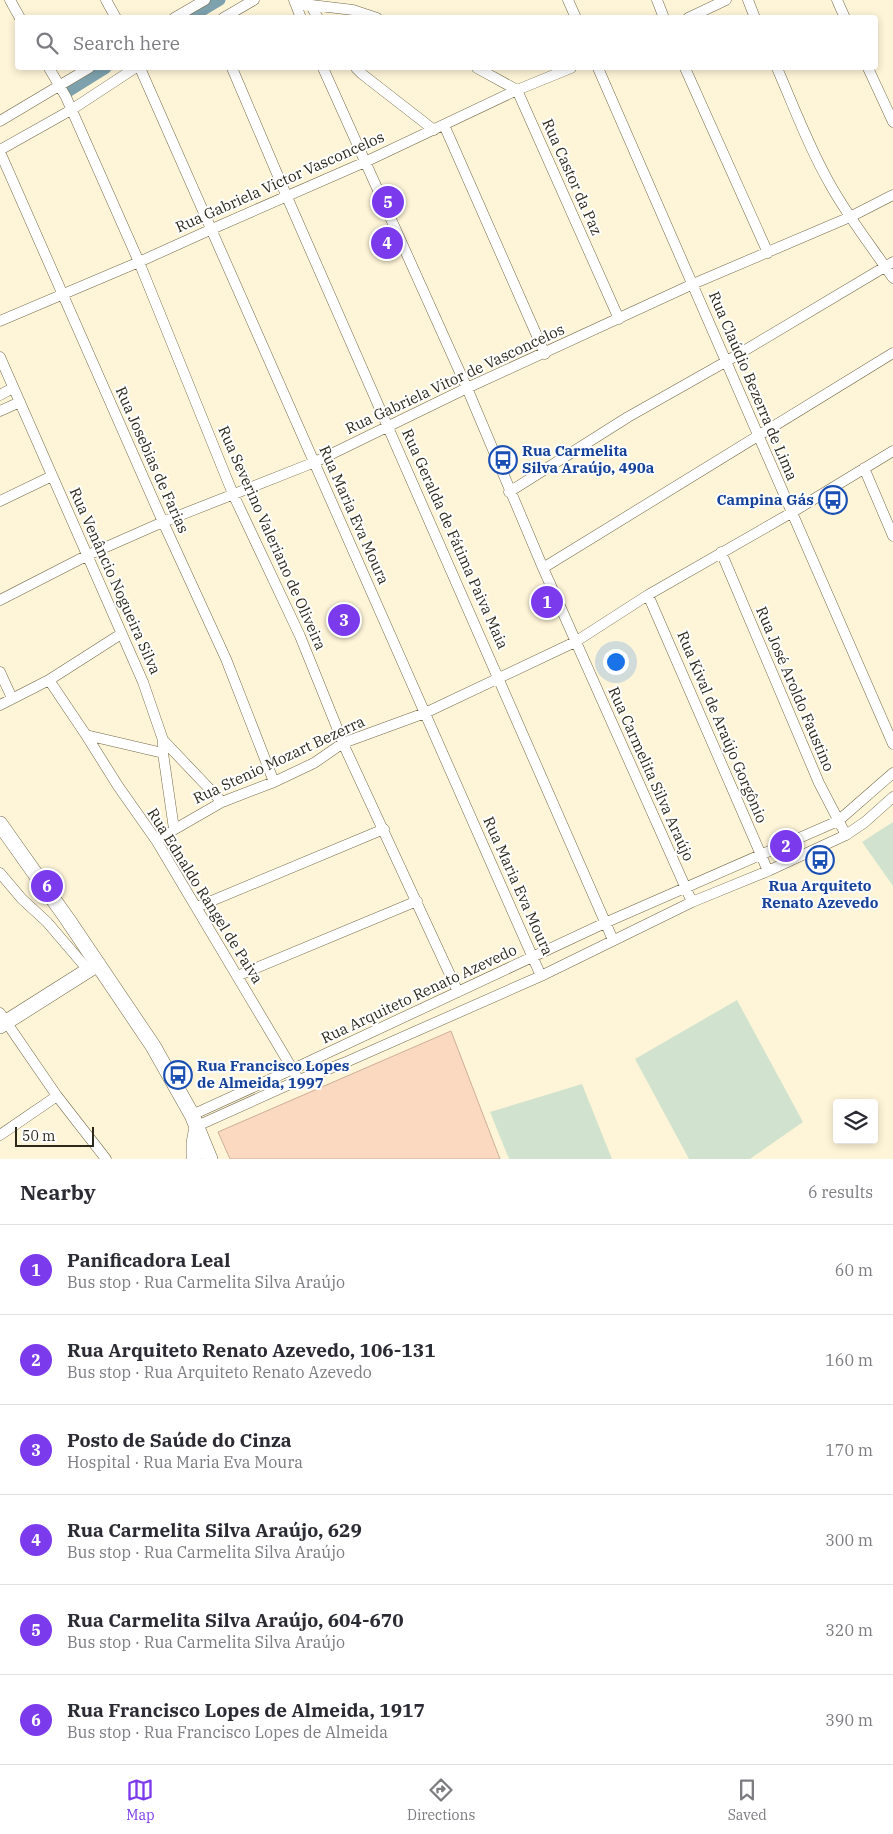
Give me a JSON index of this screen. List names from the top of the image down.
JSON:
{
  "streets": {
    "street": [
      "Rua Castor da Paz",
      "Rua Gabriela Victor Vasconcelos",
      "Rua Gabriela Vitor de Vasconcelos",
      "Rua Claúdio Bezerra de Lima",
      "Rua Josebias de Farias",
      "Rua Maria Eva Moura",
      "Rua Severino Valeriano de Oliveira",
      "Rua Geralda de Fátima Paiva Maia",
      "Rua Venâncio Nogueira Silva",
      "Rua José Aroldo Faustino",
      "Rua Kival de Araújo Gorgônio",
      "Rua Stenio Mozart Bezerra",
      "Rua Carmelita Silva Araújo",
      "Rua Ednaldo Rangel de Paiva",
      "Rua Arquiteto Renato Azevedo"
    ]
  },
  "crossings": [
    ["Rua Castor da Paz", "Rua Gabriela Victor Vasconcelos"],
    ["Rua Castor da Paz", "Rua Gabriela Vitor de Vasconcelos"],
    ["Rua Gabriela Victor Vasconcelos", "Rua Josebias de Farias"],
    ["Rua Gabriela Victor Vasconcelos", "Rua Maria Eva Moura"],
    ["Rua Gabriela Victor Vasconcelos", "Rua Severino Valeriano de Oliveira"],
    ["Rua Gabriela Victor Vasconcelos", "Rua Geralda de Fátima Paiva Maia"],
    ["Rua Gabriela Victor Vasconcelos", "Rua Carmelita Silva Araújo"],
    ["Rua Gabriela Vitor de Vasconcelos", "Rua Claúdio Bezerra de Lima"],
    ["Rua Gabriela Vitor de Vasconcelos", "Rua Josebias de Farias"],
    ["Rua Gabriela Vitor de Vasconcelos", "Rua Maria Eva Moura"],
    ["Rua Gabriela Vitor de Vasconcelos", "Rua Severino Valeriano de Oliveira"],
    ["Rua Gabriela Vitor de Vasconcelos", "Rua Geralda de Fátima Paiva Maia"],
    ["Rua Gabriela Vitor de Vasconcelos", "Rua Venâncio Nogueira Silva"],
    ["Rua Gabriela Vitor de Vasconcelos", "Rua Carmelita Silva Araújo"],
    ["Rua Claúdio Bezerra de Lima", "Rua Stenio Mozart Bezerra"],
    ["Rua Josebias de Farias", "Rua Stenio Mozart Bezerra"],
    ["Rua Maria Eva Moura", "Rua Stenio Mozart Bezerra"],
    ["Rua Maria Eva Moura", "Rua Arquiteto Renato Azevedo"],
    ["Rua Severino Valeriano de Oliveira", "Rua Stenio Mozart Bezerra"],
    ["Rua Severino Valeriano de Oliveira", "Rua Arquiteto Renato Azevedo"],
    ["Rua Geralda de Fátima Paiva Maia", "Rua Stenio Mozart Bezerra"],
    ["Rua Geralda de Fátima Paiva Maia", "Rua Arquiteto Renato Azevedo"],
    ["Rua Venâncio Nogueira Silva", "Rua Stenio Mozart Bezerra"],
    ["Rua José Aroldo Faustino", "Rua Stenio Mozart Bezerra"],
    ["Rua José Aroldo Faustino", "Rua Arquiteto Renato Azevedo"],
    ["Rua Kival de Araújo Gorgônio", "Rua Stenio Mozart Bezerra"],
    ["Rua Kival de Araújo Gorgônio", "Rua Arquiteto Renato Azevedo"],
    ["Rua Stenio Mozart Bezerra", "Rua Carmelita Silva Araújo"],
    ["Rua Stenio Mozart Bezerra", "Rua Ednaldo Rangel de Paiva"],
    ["Rua Carmelita Silva Araújo", "Rua Arquiteto Renato Azevedo"],
    ["Rua Ednaldo Rangel de Paiva", "Rua Arquiteto Renato Azevedo"]
  ],
  "places": {
    "bus stop": [
      "Rua Carmelita Silva Araújo, 490a",
      "Campina Gás",
      "Rua Arquiteto Renato Azevedo",
      "Rua Francisco Lopes de Almeida, 1997"
    ]
  },
  "scale_bar": "50 m",
  "page": {
    "search": "Search here",
    "pins": [
      "5",
      "4",
      "1",
      "3",
      "2",
      "6"
    ],
    "scale": "50 m",
    "heading": ["Nearby", "6 results"],
    "list": [
      {
        "mark": "1",
        "name": "Panificadora Leal",
        "note": "Bus stop · Rua Carmelita Silva Araújo",
        "value": "60 m"
      },
      {
        "mark": "2",
        "name": "Rua Arquiteto Renato Azevedo, 106-131",
        "note": "Bus stop · Rua Arquiteto Renato Azevedo",
        "value": "160 m"
      },
      {
        "mark": "3",
        "name": "Posto de Saúde do Cinza",
        "note": "Hospital · Rua Maria Eva Moura",
        "value": "170 m"
      },
      {
        "mark": "4",
        "name": "Rua Carmelita Silva Araújo, 629",
        "note": "Bus stop · Rua Carmelita Silva Araújo",
        "value": "300 m"
      },
      {
        "mark": "5",
        "name": "Rua Carmelita Silva Araújo, 604-670",
        "note": "Bus stop · Rua Carmelita Silva Araújo",
        "value": "320 m"
      },
      {
        "mark": "6",
        "name": "Rua Francisco Lopes de Almeida, 1917",
        "note": "Bus stop · Rua Francisco Lopes de Almeida",
        "value": "390 m"
      }
    ],
    "nav": ["Map", "Directions", "Saved"]
  }
}
